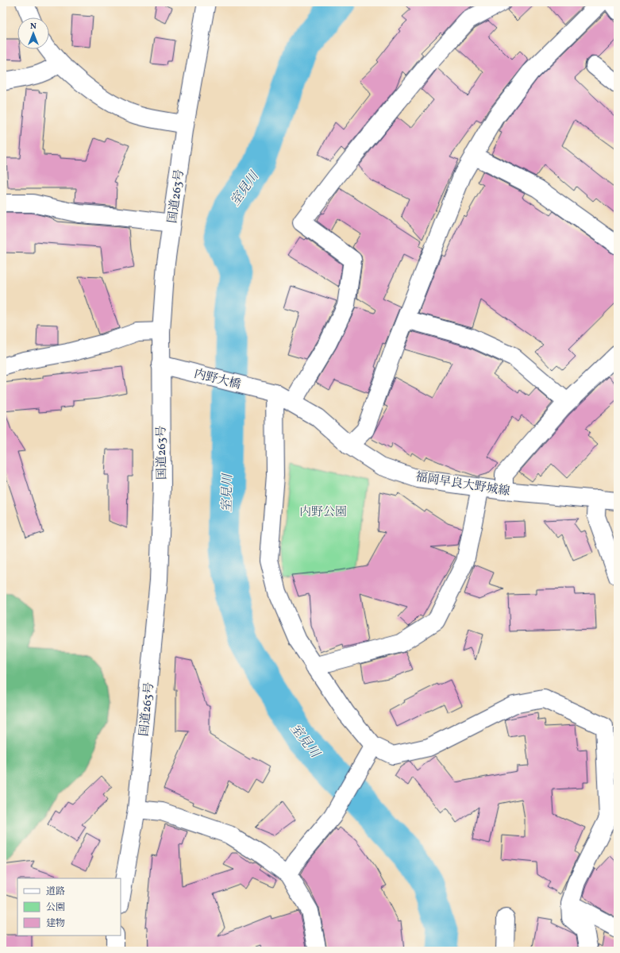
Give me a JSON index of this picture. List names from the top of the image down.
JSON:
{
  "streets": {
    "main road": ["国道263号", "内野大橋", "福岡早良大野城線"]
  },
  "crossings": [
    ["国道263号", "内野大橋"],
    ["内野大橋", "福岡早良大野城線"]
  ],
  "water": ["室見川"],
  "parks": ["内野公園"],
  "legend": ["道路", "公園", "建物"],
  "north": "top"
}
